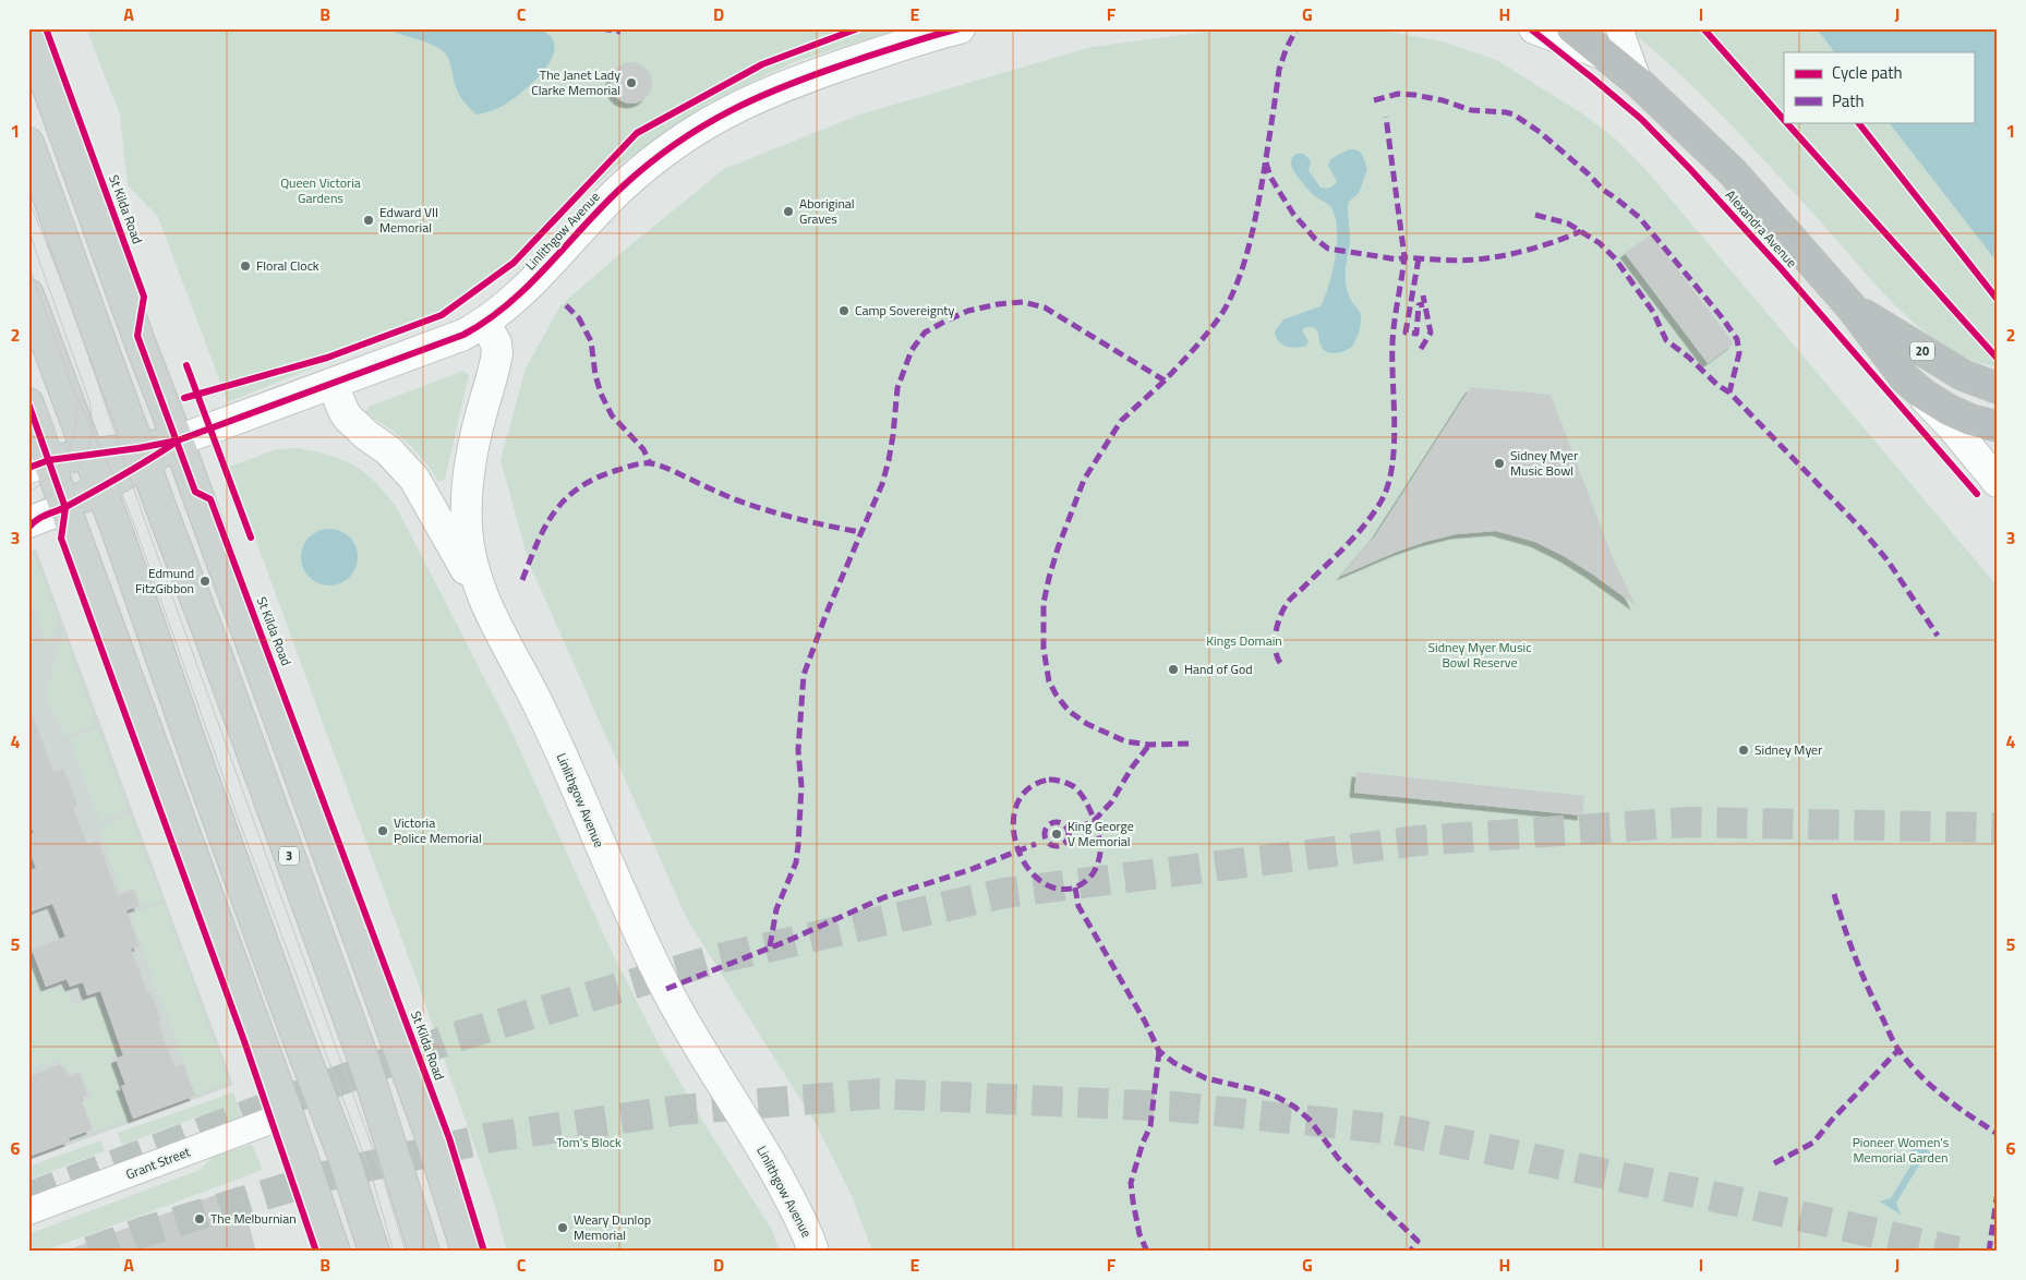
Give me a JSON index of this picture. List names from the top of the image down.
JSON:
{
  "streets": {
    "highway": ["Alexandra Avenue", "20"],
    "main road": ["St Kilda Road", "3"],
    "street": ["Linlithgow Avenue", "Grant Street"]
  },
  "crossings": [
    ["St Kilda Road", "Linlithgow Avenue"],
    ["Alexandra Avenue", "20"]
  ],
  "parks": [
    "Queen Victoria Gardens",
    "Kings Domain",
    "Sidney Myer Music Bowl Reserve",
    "Tom's Block",
    "Pioneer Women's Memorial Garden"
  ],
  "places": [
    "The Janet Lady Clarke Memorial",
    "Aboriginal Graves",
    "Edward VII Memorial",
    "Floral Clock",
    "Camp Sovereignty",
    "Sidney Myer Music Bowl",
    "Edmund FitzGibbon",
    "Hand of God",
    "Sidney Myer",
    "Victoria Police Memorial",
    "King George V Memorial",
    "The Melburnian",
    "Weary Dunlop Memorial"
  ],
  "legend": ["Cycle path", "Path"],
  "grid": {
    "columns": [
      "A",
      "B",
      "C",
      "D",
      "E",
      "F",
      "G",
      "H",
      "I",
      "J"
    ],
    "rows": [
      "1",
      "2",
      "3",
      "4",
      "5",
      "6"
    ]
  }
}
